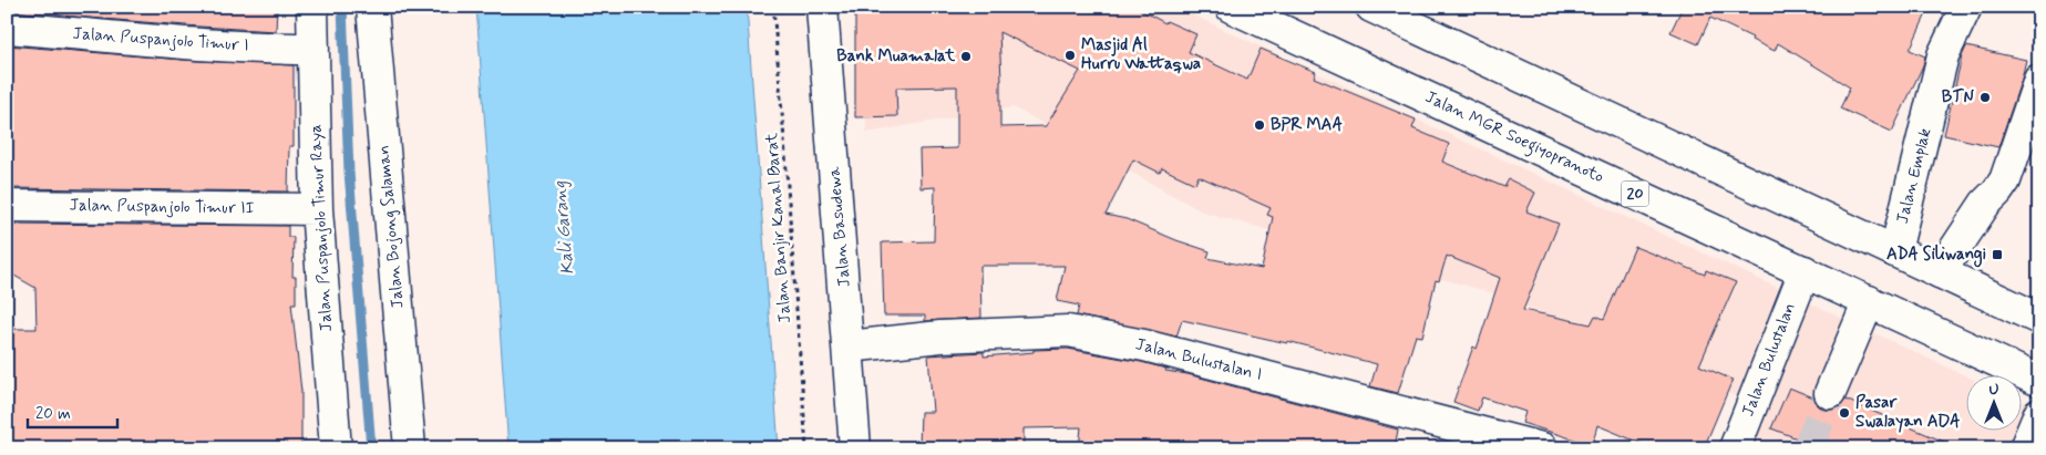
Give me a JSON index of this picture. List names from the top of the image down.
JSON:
{
  "streets": {
    "main road": [
      "Jalan Puspanjolo Timur I",
      "Jalan MGR Soegiyopranoto",
      "Jalan Emplak",
      "20",
      "Jalan Puspanjolo Timur II",
      "Jalan Bojong Salaman",
      "Jalan Basudewa",
      "Jalan Puspanjolo Timur Raya",
      "Jalan Bulustalan I",
      "Jalan Bulustalan"
    ],
    "path": ["Jalan Banjir Kanal Barat"]
  },
  "crossings": [
    ["Jalan Puspanjolo Timur I", "Jalan Puspanjolo Timur Raya"],
    ["Jalan MGR Soegiyopranoto", "Jalan Bulustalan"],
    ["Jalan Puspanjolo Timur II", "Jalan Puspanjolo Timur Raya"],
    ["Jalan Basudewa", "Jalan Bulustalan I"]
  ],
  "water": ["Kali Garang"],
  "places": {
    "other": [
      "Masjid Al Hurru Wattaqwa",
      "Bank Muamalat",
      "BTN",
      "BPR MAA",
      "Pasar Swalayan ADA"
    ],
    "transit": ["ADA Siliwangi"]
  },
  "scale_bar": "20 m",
  "north": "top"
}
